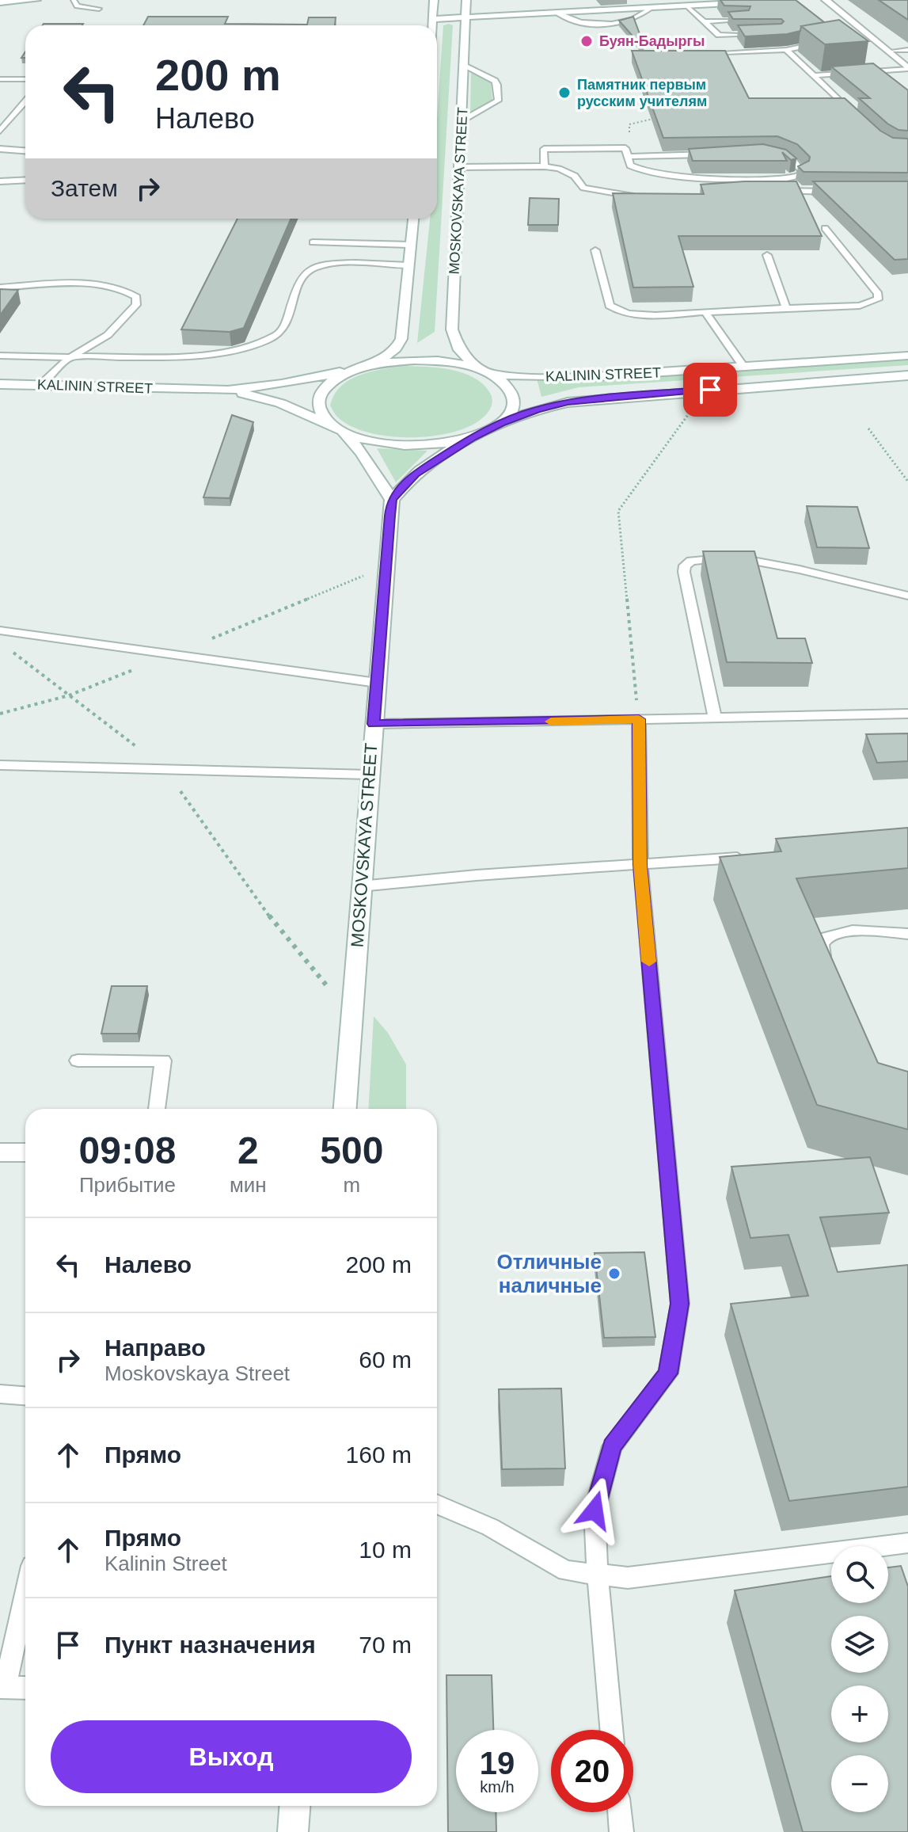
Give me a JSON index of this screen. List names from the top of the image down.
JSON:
{
  "streets": {
    "main road": ["MOSKOVSKAYA STREET", "KALININ STREET"]
  },
  "crossings": [
    ["MOSKOVSKAYA STREET", "KALININ STREET"]
  ],
  "places": ["Буян-Бадыргы", "Памятник первым русским учителям", "Отличные наличные"],
  "page": {
    "turn": ["200 m", "Налево"],
    "then": "Затем",
    "eta": [
      "09:08",
      "Прибытие",
      "2",
      "мин",
      "500",
      "m"
    ],
    "list": [
      {
        "name": "Налево",
        "value": "200 m"
      },
      {
        "name": "Направо",
        "note": "Moskovskaya Street",
        "value": "60 m"
      },
      {
        "name": "Прямо",
        "value": "160 m"
      },
      {
        "name": "Прямо",
        "note": "Kalinin Street",
        "value": "10 m"
      },
      {
        "name": "Пункт назначения",
        "value": "70 m"
      }
    ],
    "map_buttons": ["+", "−"],
    "buttons": "Выход",
    "speed": "19 km/h",
    "limit": "20"
  }
}
